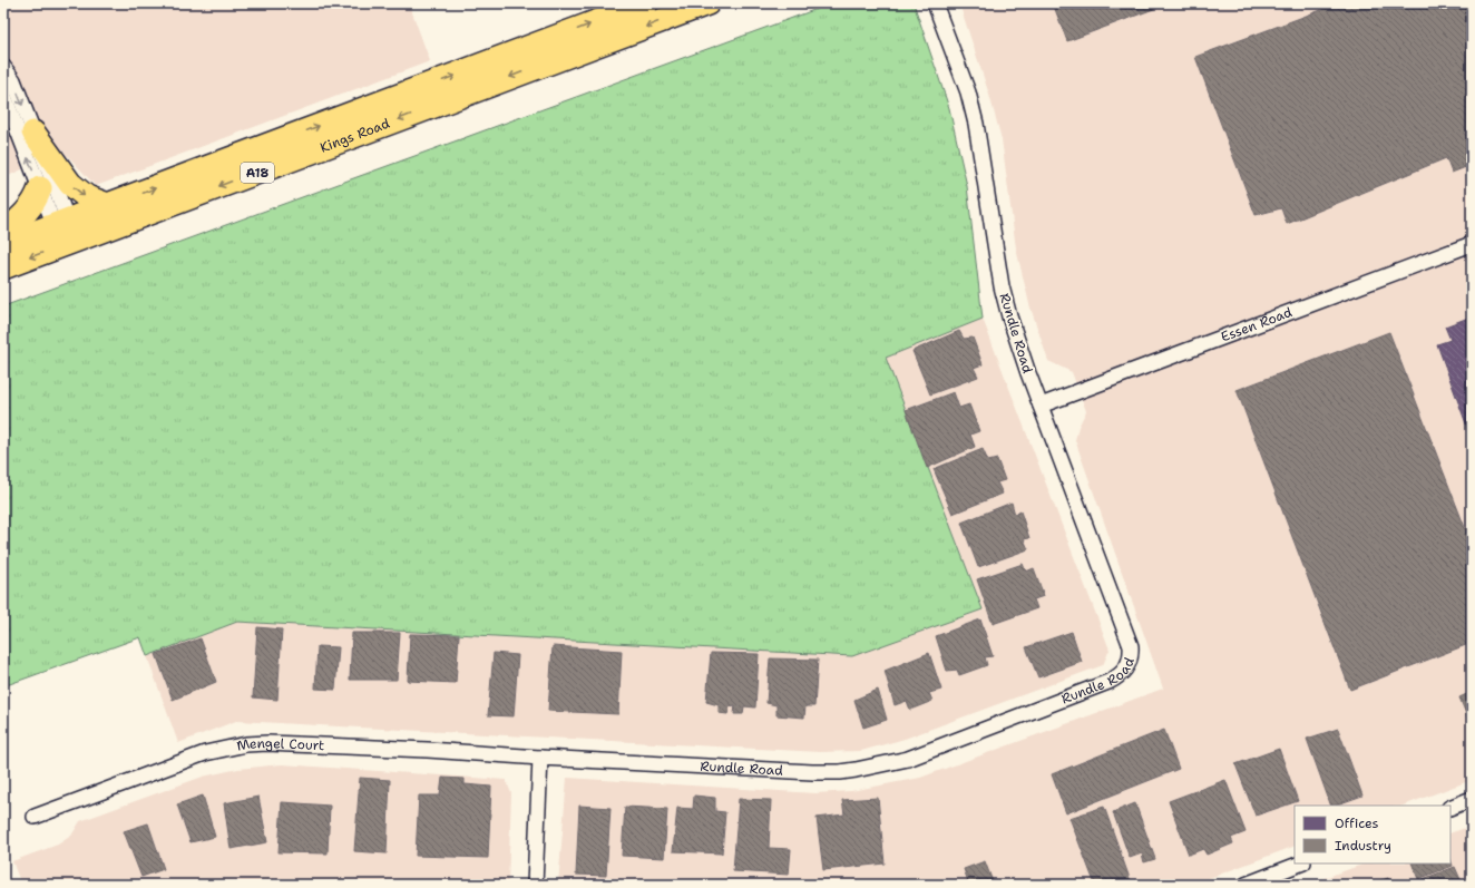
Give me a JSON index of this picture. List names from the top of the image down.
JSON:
{
  "streets": {
    "main road": ["Kings Road", "A18"],
    "street": ["Essen Road", "Rundle Road", "Mengel Court"]
  },
  "crossings": [
    ["Essen Road", "Rundle Road"],
    ["Rundle Road", "Mengel Court"]
  ],
  "legend": ["Offices", "Industry"]
}
